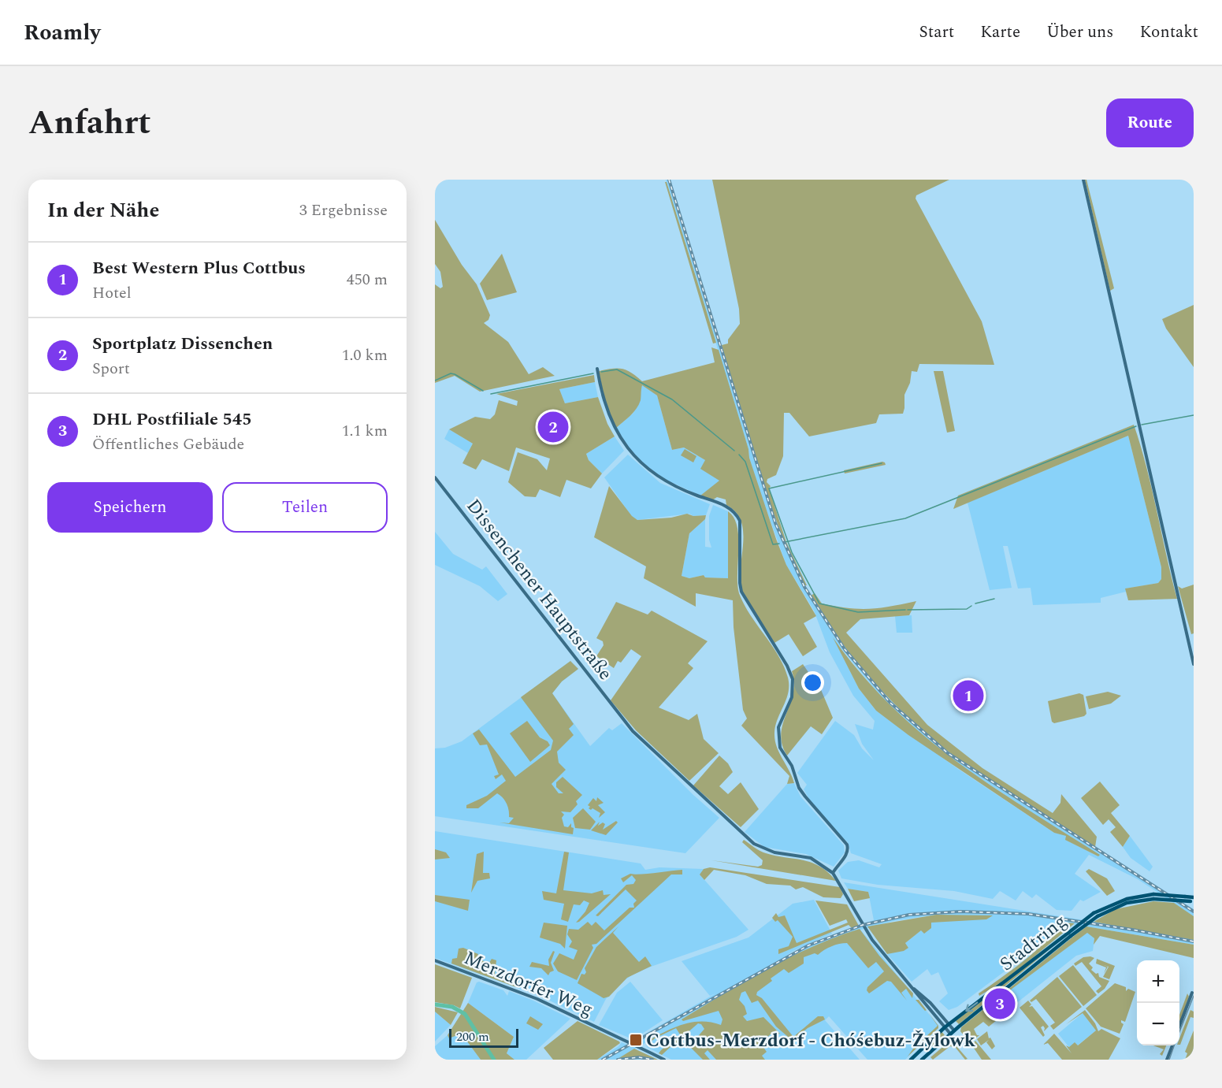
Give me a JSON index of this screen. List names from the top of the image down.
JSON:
{
  "streets": {
    "main road": ["Dissenchener Hauptstraße", "Stadtring", "Merzdorfer Weg"]
  },
  "places": {
    "transit": ["Cottbus-Merzdorf - Chóśebuz-Žylowk"]
  },
  "scale_bar": "200 m",
  "page": {
    "header": "Roamly",
    "nav": [
      "Start",
      "Karte",
      "Über uns",
      "Kontakt"
    ],
    "title": "Anfahrt",
    "buttons": [
      "Route",
      ["Speichern", "Teilen"]
    ],
    "heading": ["In der Nähe", "3 Ergebnisse"],
    "list": [
      {
        "mark": "1",
        "name": "Best Western Plus Cottbus",
        "note": "Hotel",
        "value": "450 m"
      },
      {
        "mark": "2",
        "name": "Sportplatz Dissenchen",
        "note": "Sport",
        "value": "1.0 km"
      },
      {
        "mark": "3",
        "name": "DHL Postfiliale 545",
        "note": "Öffentliches Gebäude",
        "value": "1.1 km"
      }
    ],
    "pins": ["2", "1", "3"],
    "map_buttons": ["+", "−"],
    "scale": "200 m"
  }
}
